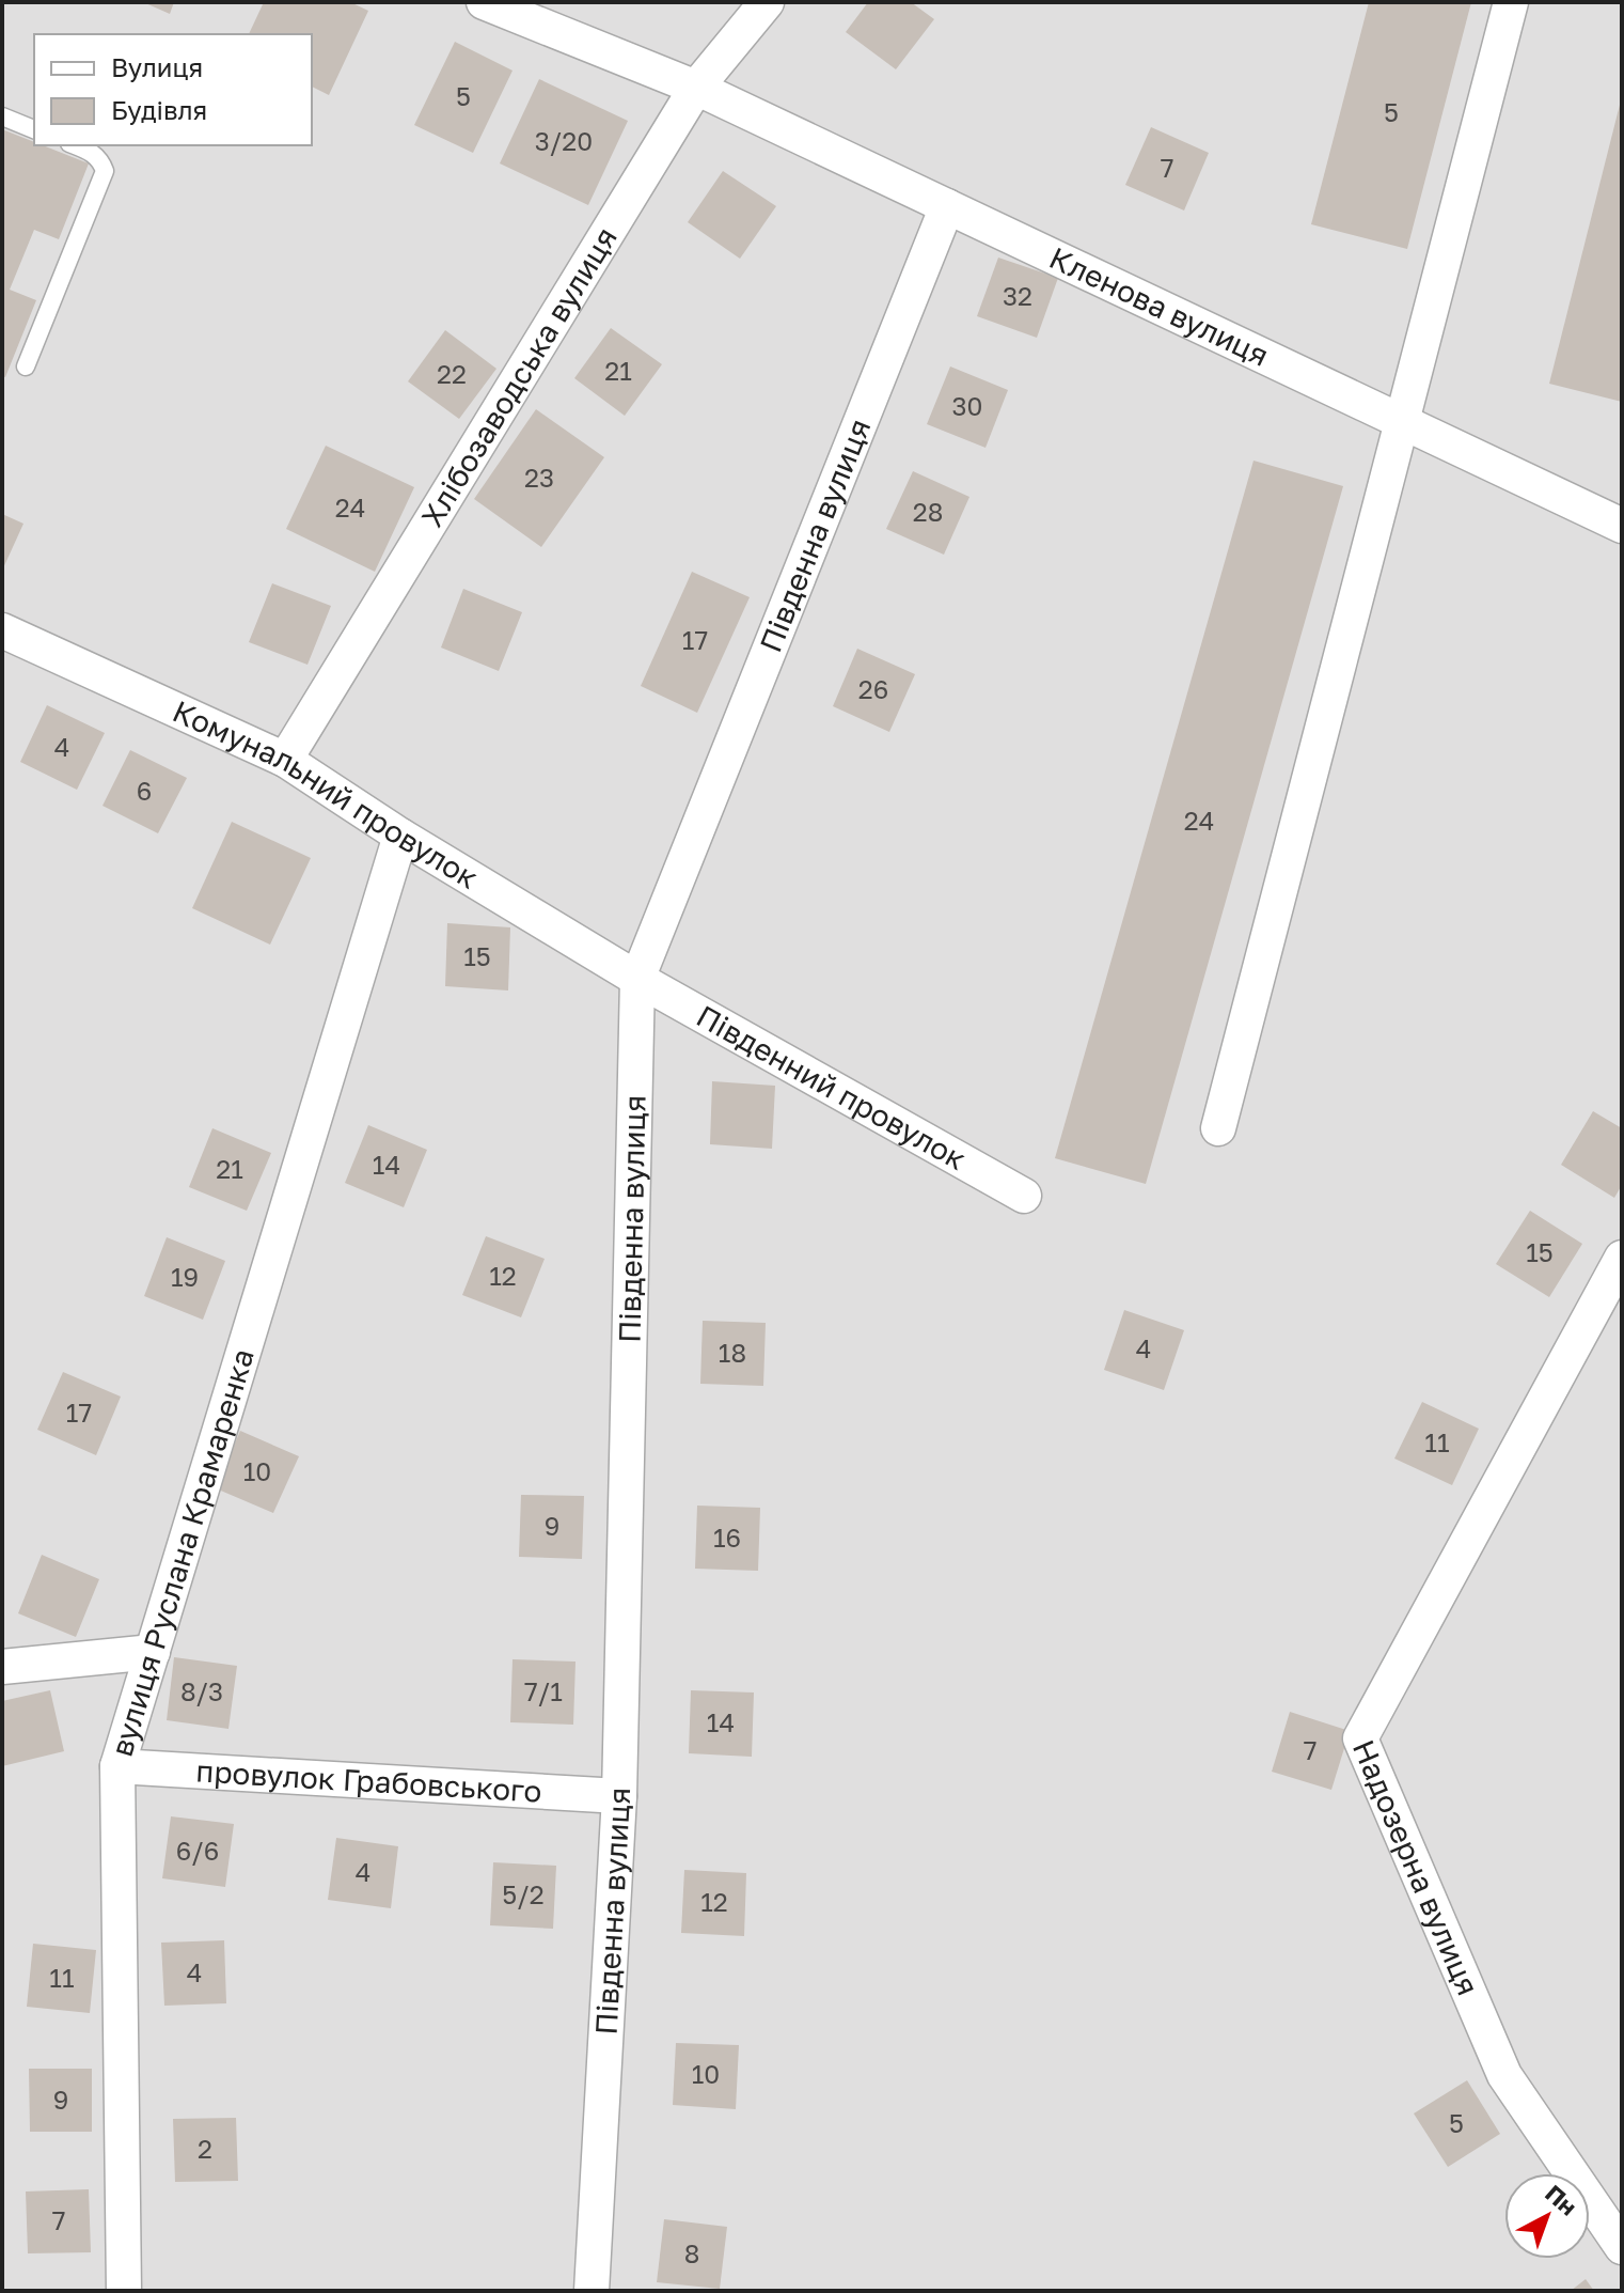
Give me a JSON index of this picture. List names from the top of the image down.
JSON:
{
  "streets": {
    "street": [
      "Кленова вулиця",
      "Хлібозаводська вулиця",
      "Південна вулиця",
      "Комунальний провулок",
      "Південний провулок",
      "вулиця Руслана Крамаренка",
      "провулок Грабовського",
      "Надозерна вулиця"
    ]
  },
  "crossings": [
    ["Кленова вулиця", "Хлібозаводська вулиця"],
    ["Кленова вулиця", "Південна вулиця"],
    ["Хлібозаводська вулиця", "Комунальний провулок"],
    ["Південна вулиця", "Комунальний провулок"],
    ["Південна вулиця", "Південний провулок"],
    ["Південна вулиця", "провулок Грабовського"],
    ["Комунальний провулок", "Південний провулок"],
    ["Комунальний провулок", "вулиця Руслана Крамаренка"],
    ["вулиця Руслана Крамаренка", "провулок Грабовського"]
  ],
  "house_numbers": [
    "5",
    "5",
    "3/20",
    "7",
    "32",
    "21",
    "22",
    "30",
    "23",
    "24",
    "28",
    "17",
    "26",
    "4",
    "6",
    "24",
    "15",
    "14",
    "21",
    "15",
    "12",
    "19",
    "4",
    "18",
    "17",
    "11",
    "10",
    "9",
    "16",
    "8/3",
    "7/1",
    "14",
    "7",
    "6/6",
    "4",
    "5/2",
    "12",
    "4",
    "11",
    "10",
    "9",
    "5",
    "2",
    "7",
    "8"
  ],
  "legend": ["Вулиця", "Будівля"],
  "north": "top right"
}
